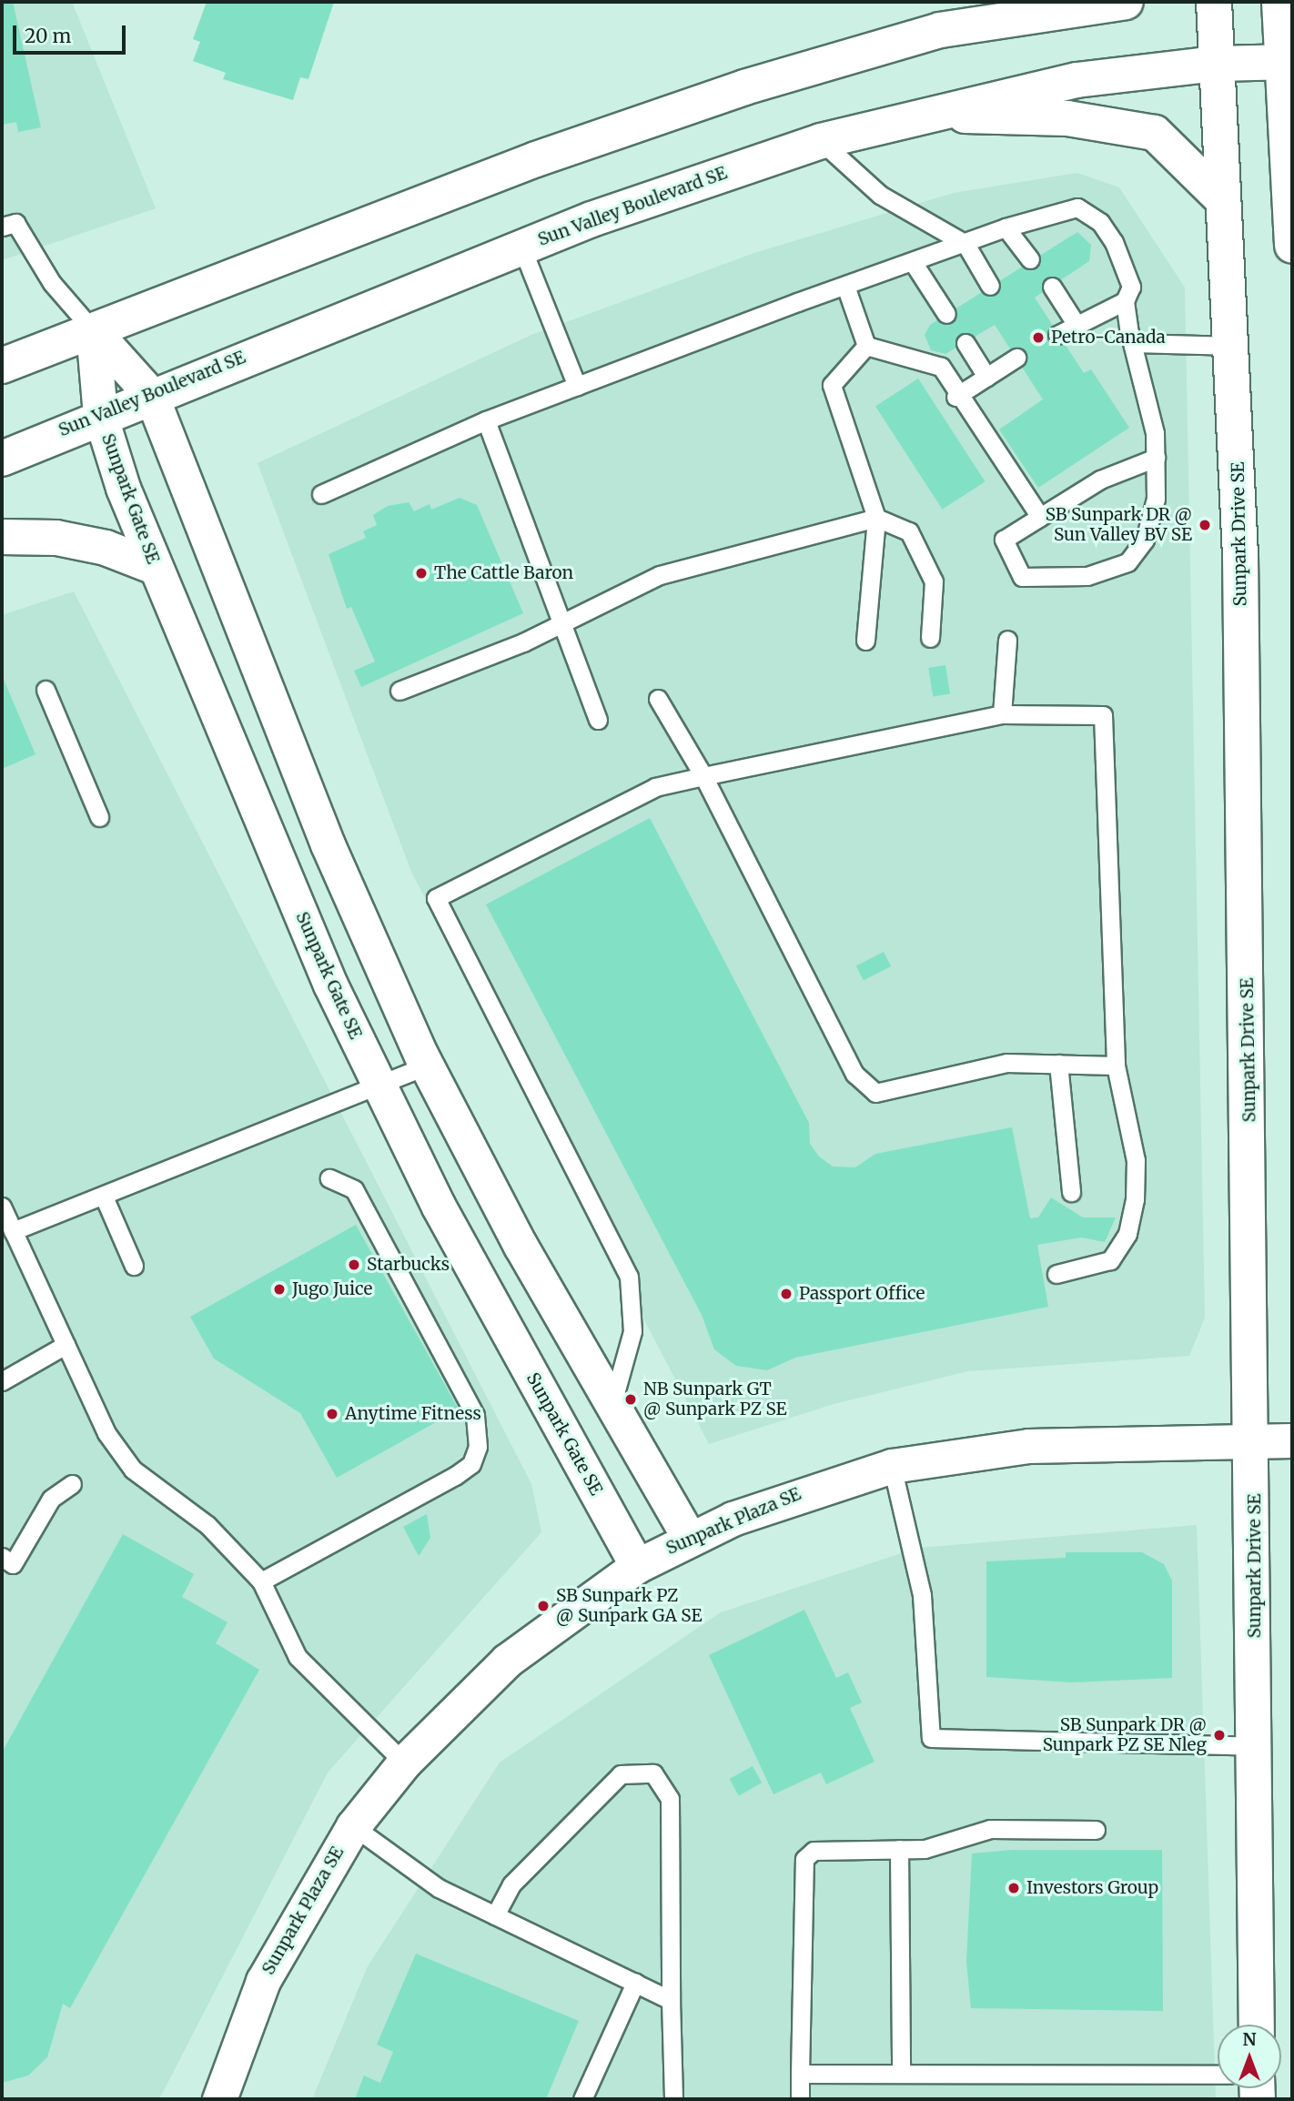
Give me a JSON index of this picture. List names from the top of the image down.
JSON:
{
  "streets": {
    "main road": ["Sun Valley Boulevard SE", "Sunpark Drive SE"],
    "street": ["Sunpark Gate SE", "Sunpark Plaza SE"]
  },
  "crossings": [
    ["Sun Valley Boulevard SE", "Sunpark Gate SE"],
    ["Sun Valley Boulevard SE", "Sunpark Drive SE"],
    ["Sunpark Gate SE", "Sunpark Plaza SE"],
    ["Sunpark Drive SE", "Sunpark Plaza SE"]
  ],
  "places": [
    "Petro-Canada",
    "SB Sunpark DR @ Sun Valley BV SE",
    "The Cattle Baron",
    "Starbucks",
    "Jugo Juice",
    "Passport Office",
    "NB Sunpark GT @ Sunpark PZ SE",
    "Anytime Fitness",
    "SB Sunpark PZ @ Sunpark GA SE",
    "SB Sunpark DR @ Sunpark PZ SE Nleg",
    "Investors Group"
  ],
  "scale_bar": "20 m",
  "north": "top"
}
